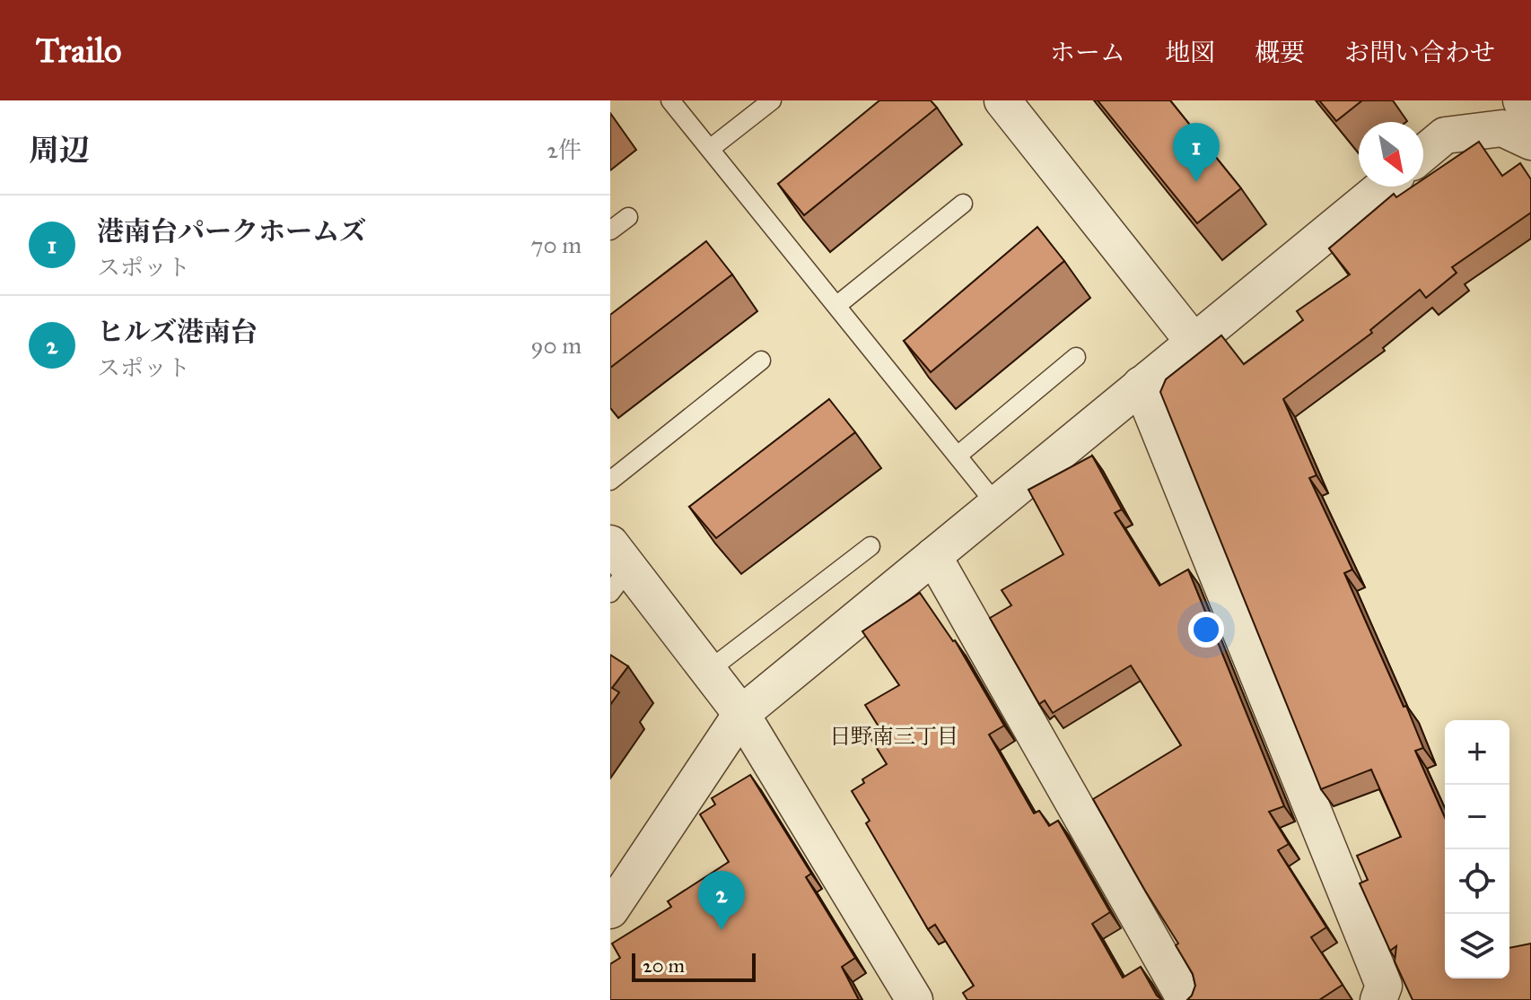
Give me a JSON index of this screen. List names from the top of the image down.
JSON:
{
  "districts": ["日野南三丁目"],
  "scale_bar": "20 m",
  "north": "bottom right",
  "page": {
    "header": "Trailo",
    "nav": [
      "ホーム",
      "地図",
      "概要",
      "お問い合わせ"
    ],
    "heading": ["周辺", "2件"],
    "pins": ["1", "2"],
    "list": [
      {
        "mark": "1",
        "name": "港南台パークホームズ",
        "note": "スポット",
        "value": "70 m"
      },
      {
        "mark": "2",
        "name": "ヒルズ港南台",
        "note": "スポット",
        "value": "90 m"
      }
    ],
    "map_buttons": ["+", "−"],
    "scale": "20 m"
  }
}
